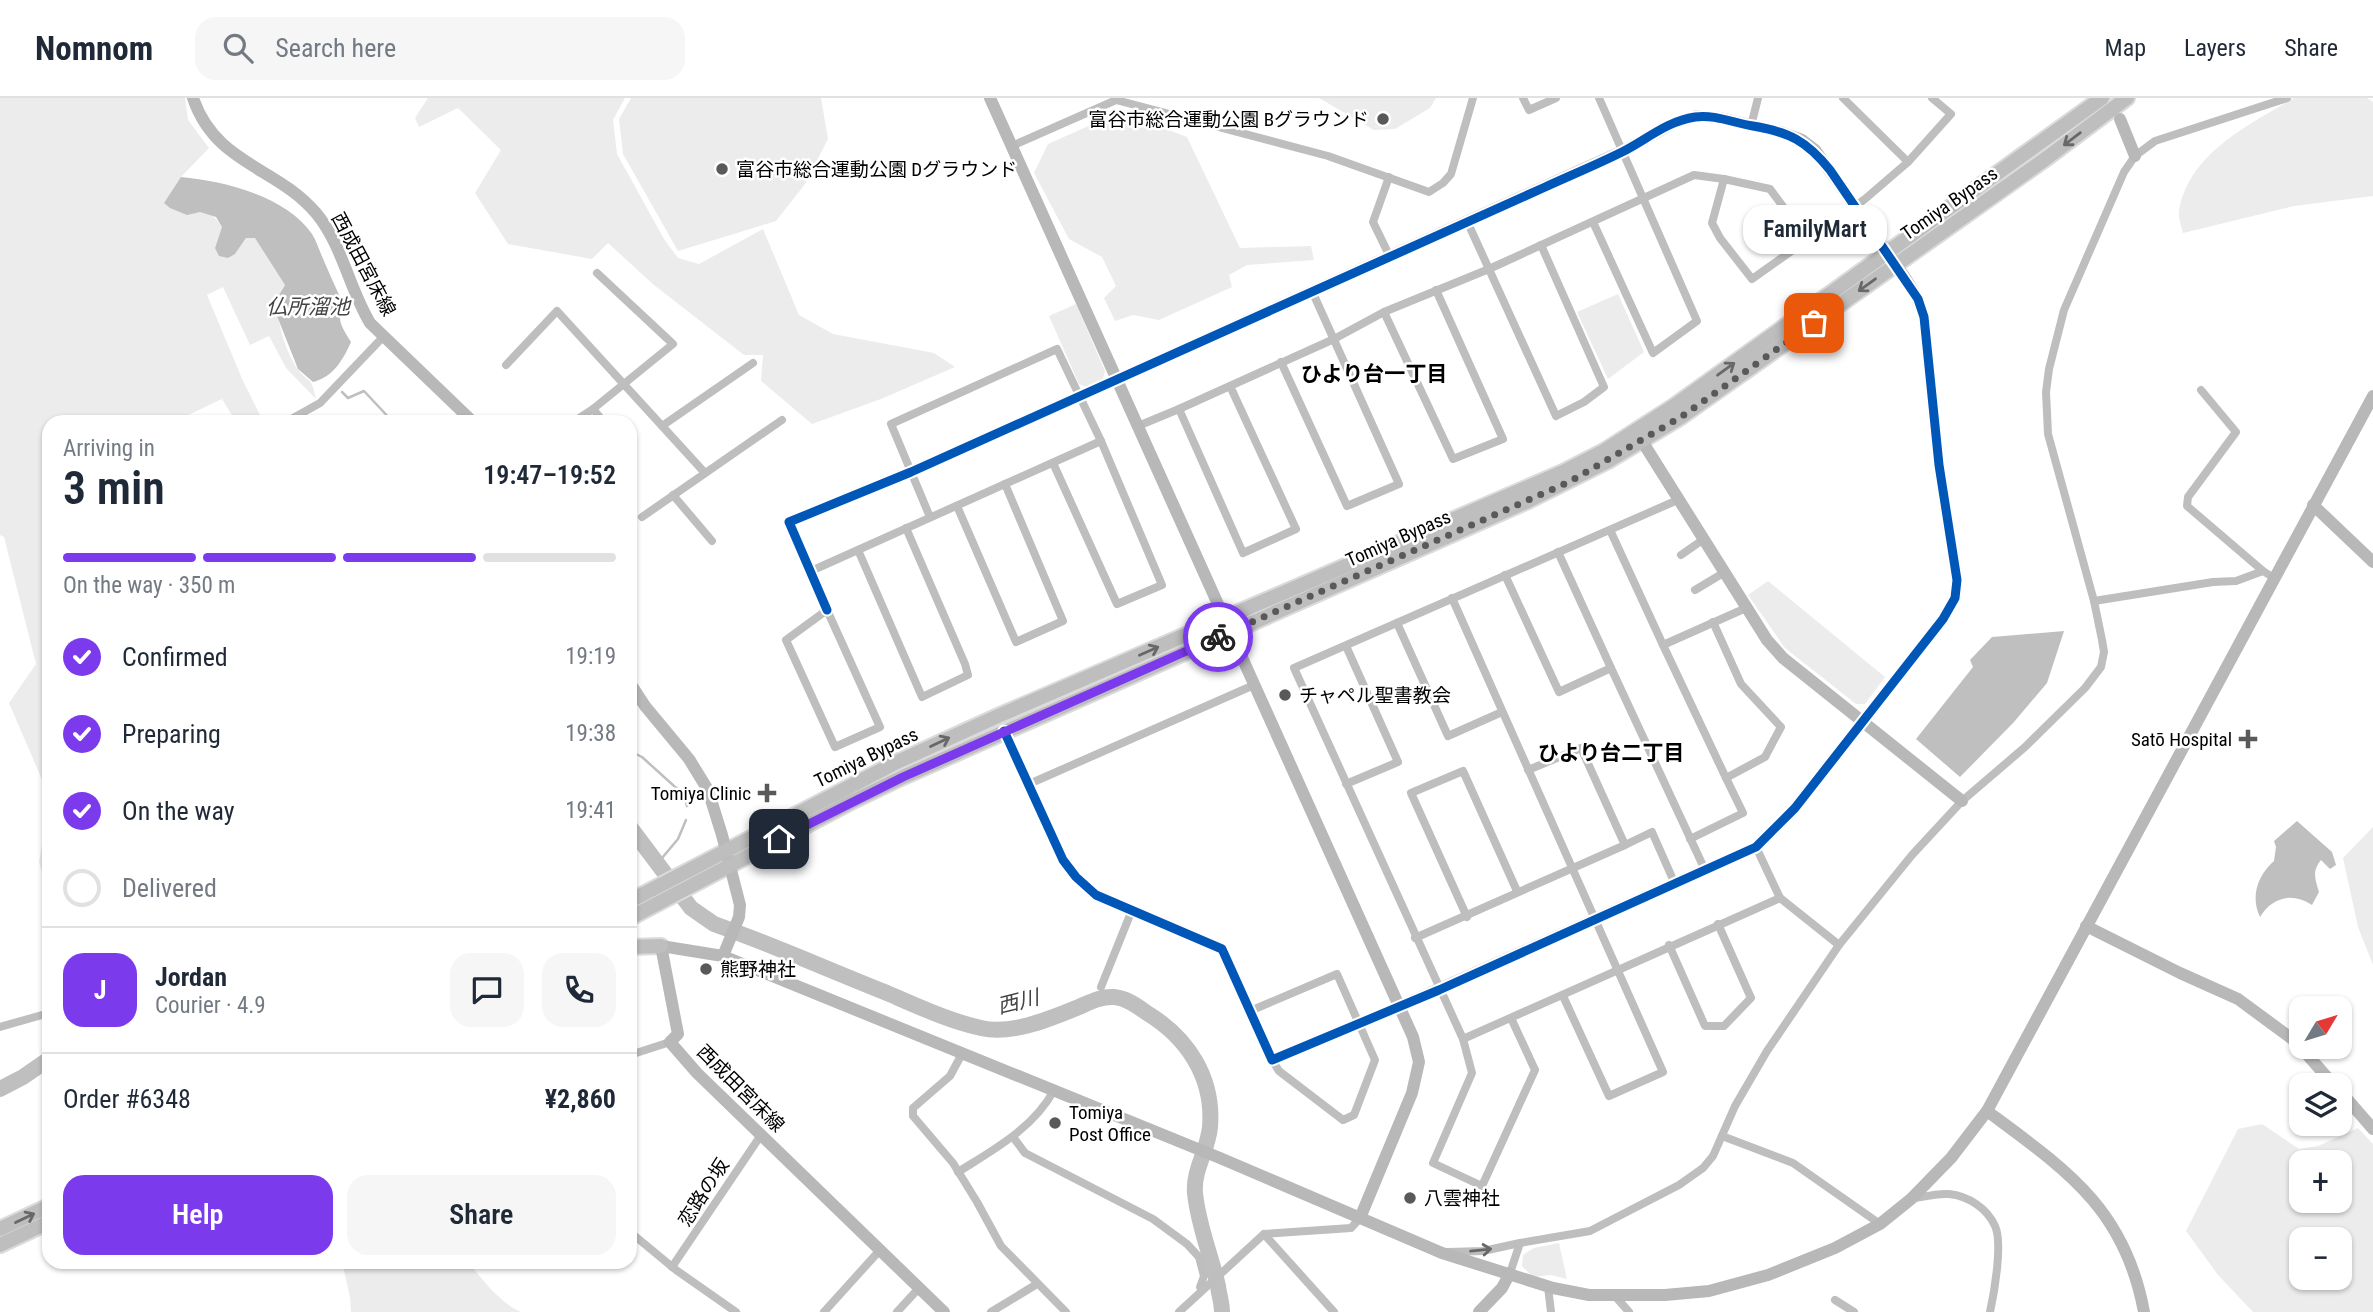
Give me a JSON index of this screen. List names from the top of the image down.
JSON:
{
  "streets": {
    "highway": ["Tomiya Bypass"],
    "street": ["西成田宮床線", "恋路の坂"]
  },
  "crossings": [
    ["西成田宮床線", "恋路の坂"]
  ],
  "districts": ["ひより台一丁目", "ひより台二丁目"],
  "water": ["仏所溜池", "西川"],
  "places": {
    "other": [
      "富谷市総合運動公園 Bグラウンド",
      "富谷市総合運動公園 Dグラウンド",
      "FamilyMart",
      "チャペル聖書教会",
      "熊野神社",
      "Tomiya Post Office",
      "八雲神社"
    ],
    "health": ["Satō Hospital", "Tomiya Clinic"]
  },
  "north": "top right",
  "page": {
    "header": "Nomnom",
    "search": "Search here",
    "nav": ["Map", "Layers", "Share"],
    "bubble": "FamilyMart",
    "heading": ["3 min", "Arriving in", "19:47–19:52"],
    "panel": [
      "Jordan",
      "Courier · 4.9",
      "Order #6348",
      "¥2,860"
    ],
    "bar": "On the way · 350 m",
    "list": [
      ["Confirmed", "19:19"],
      ["Preparing", "19:38"],
      ["On the way", "19:41"],
      "Delivered"
    ],
    "round": "J",
    "map_buttons": ["+", "−"],
    "buttons": ["Help", "Share"]
  }
}
